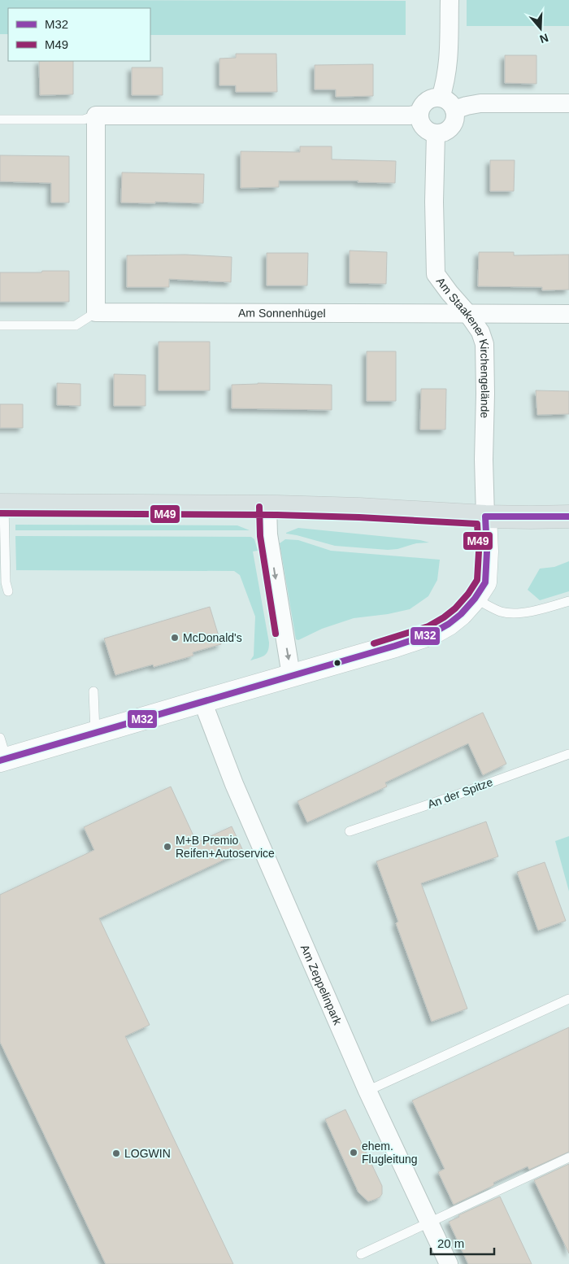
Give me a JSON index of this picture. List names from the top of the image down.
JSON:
{
  "streets": {
    "street": ["Am Sonnenhügel", "Am Staakener Kirchengelände", "Am Zeppelinpark"],
    "lane": ["An der Spitze"]
  },
  "crossings": [
    ["Am Sonnenhügel", "Am Staakener Kirchengelände"]
  ],
  "places": [
    "McDonald's",
    "M+B Premio Reifen+Autoservice",
    "ehem. Flugleitung",
    "LOGWIN"
  ],
  "lines": ["transit line M49", "transit line M32"],
  "legend": ["M32", "M49"],
  "scale_bar": "20 m",
  "north": "bottom"
}
